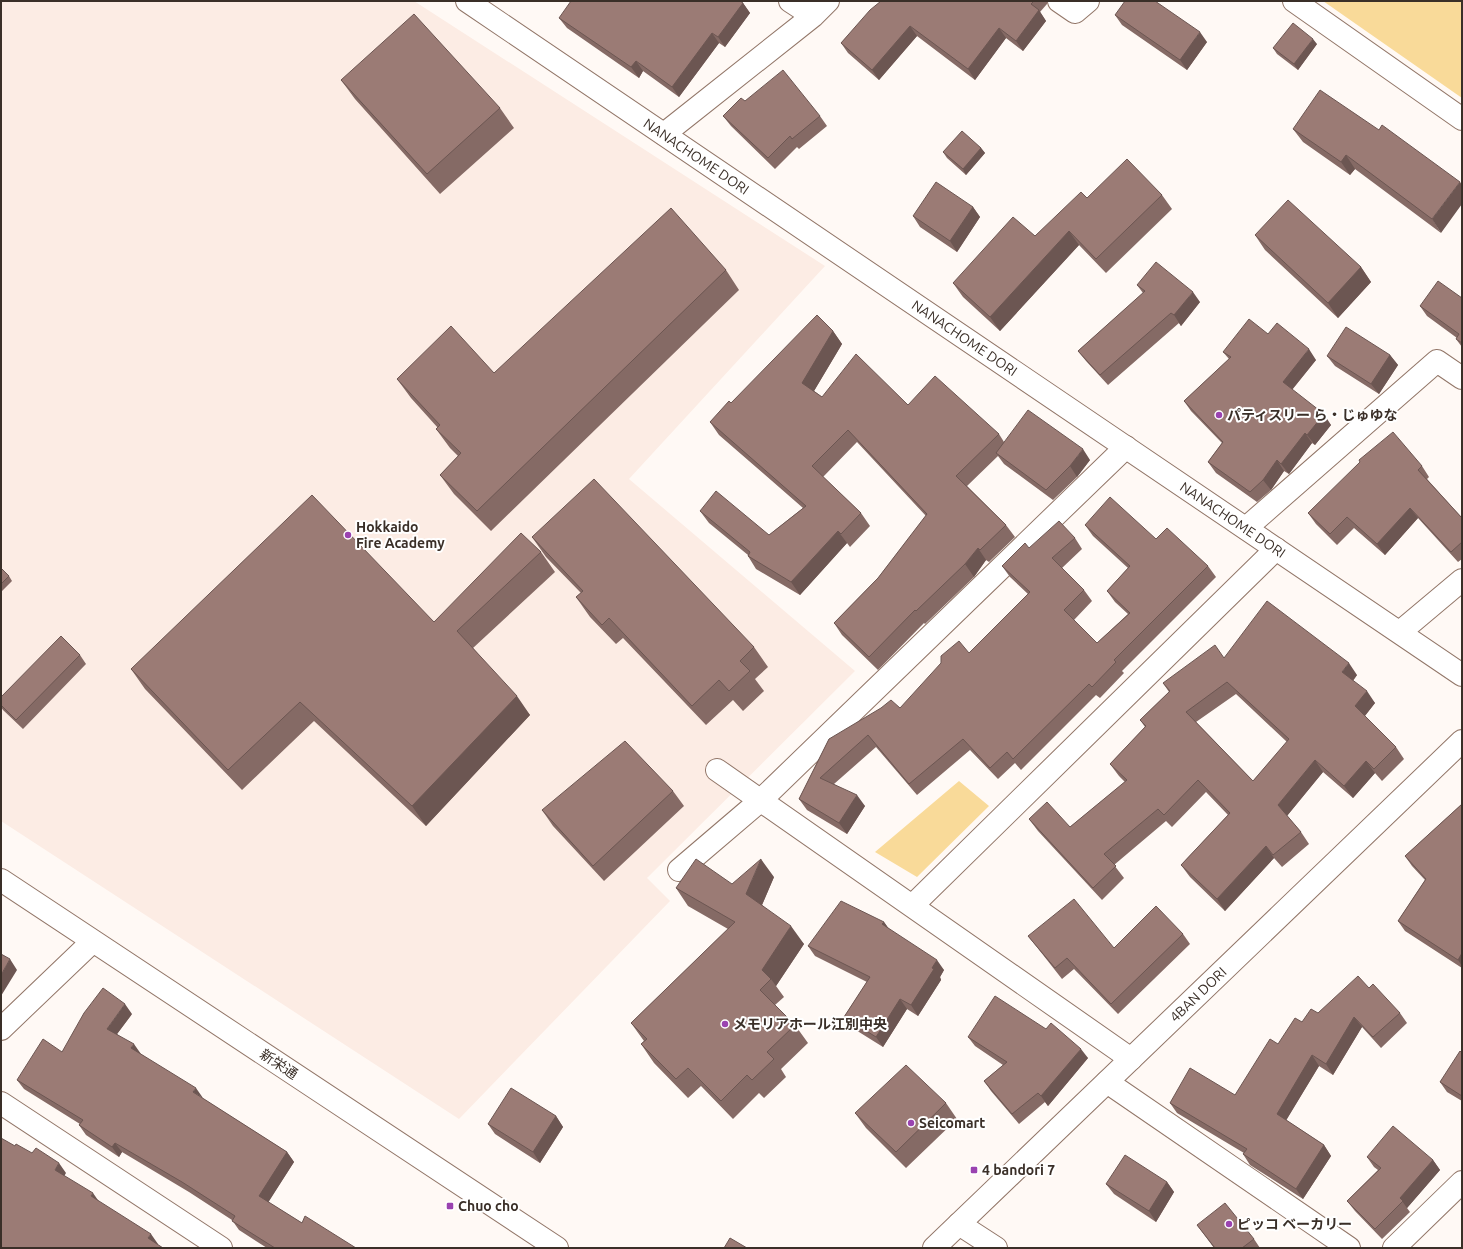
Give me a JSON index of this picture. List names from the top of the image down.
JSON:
{
  "streets": {
    "street": ["NANACHOME DORI", "4BAN DORI", "新栄通"]
  },
  "places": {
    "other": [
      "パティスリー ら・じゅゆな",
      "Hokkaido Fire Academy",
      "メモリアホール江別中央",
      "Seicomart",
      "ピッコ ベーカリー"
    ],
    "transit": ["4 bandori 7", "Chuo cho"]
  }
}
